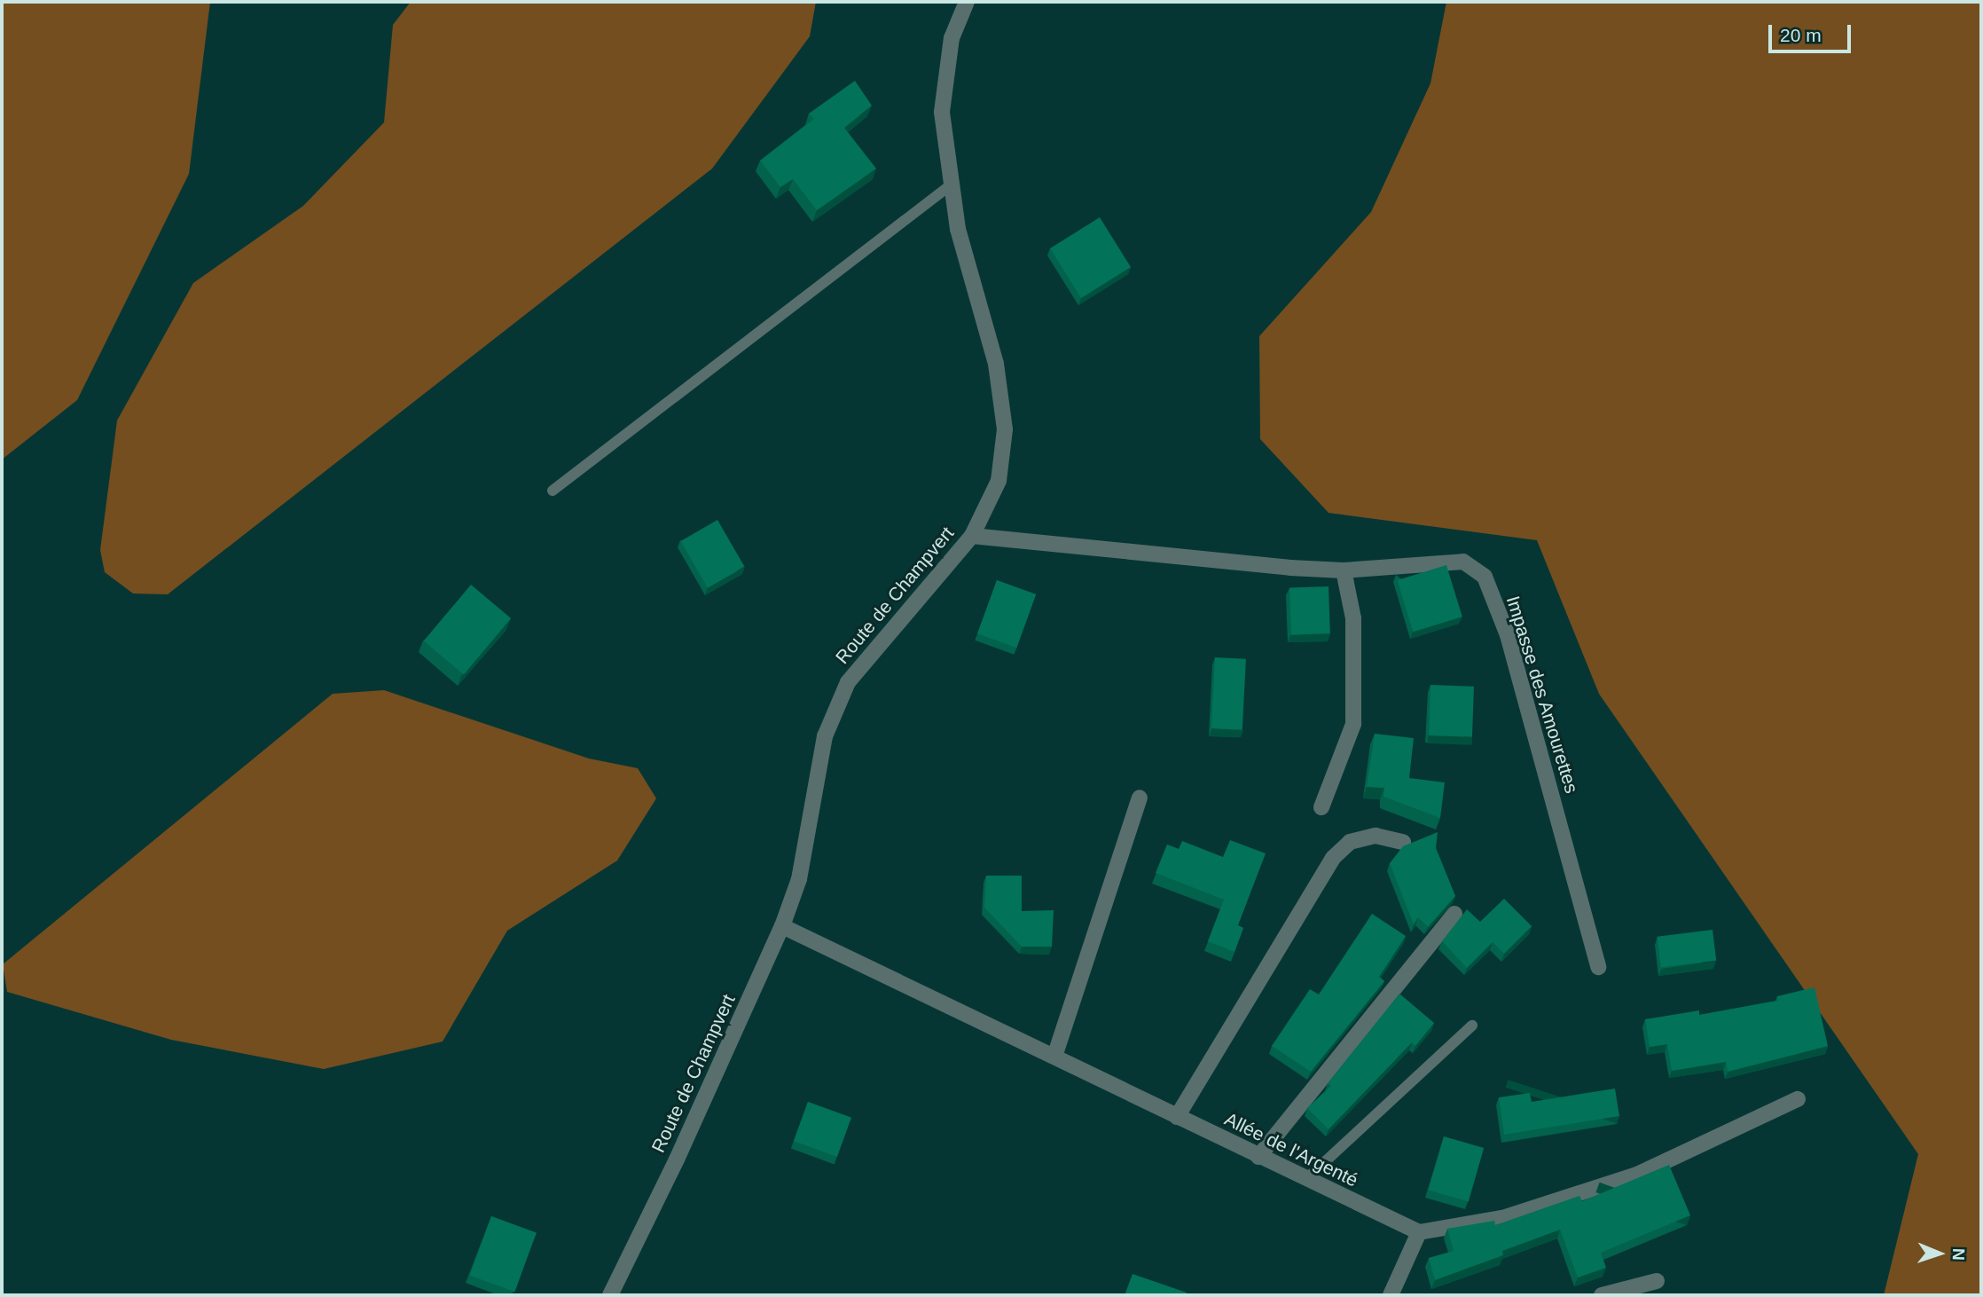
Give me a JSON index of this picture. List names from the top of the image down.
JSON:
{
  "streets": {
    "street": ["Route de Champvert", "Impasse des Amourettes", "Allée de l'Argenté"]
  },
  "crossings": [
    ["Route de Champvert", "Impasse des Amourettes"],
    ["Route de Champvert", "Allée de l'Argenté"]
  ],
  "scale_bar": "20 m",
  "north": "right"
}
